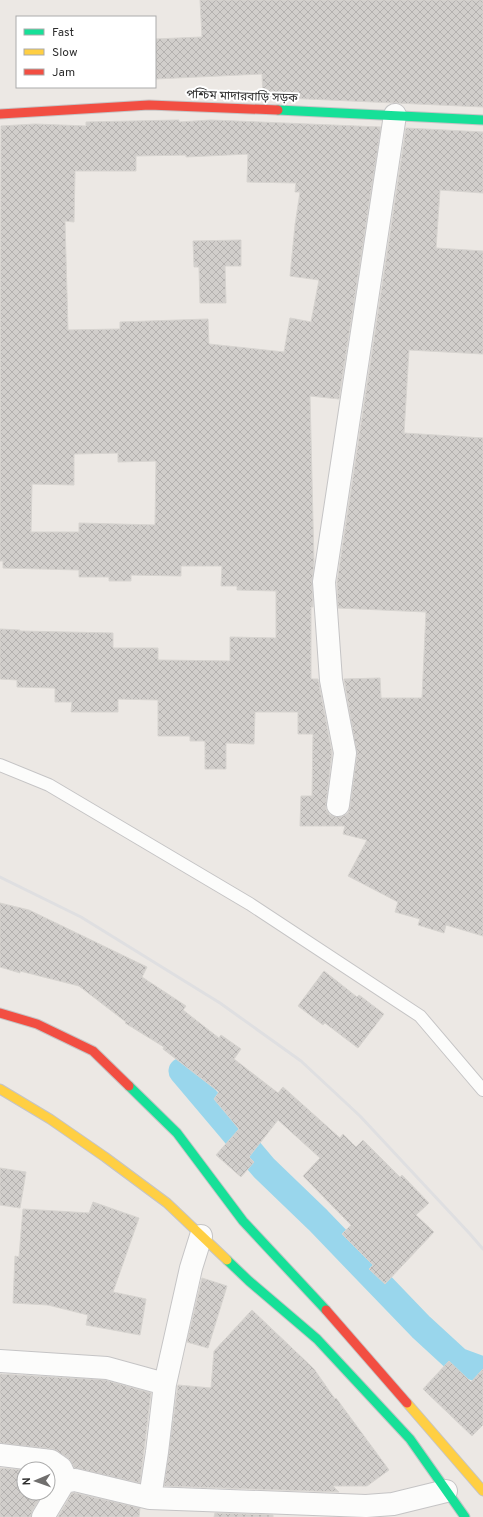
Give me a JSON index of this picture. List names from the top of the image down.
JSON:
{
  "streets": {
    "main road": ["পশ্চিম মাদারবাড়ি সড়ক"]
  },
  "legend": ["Fast", "Slow", "Jam"],
  "north": "left"
}
